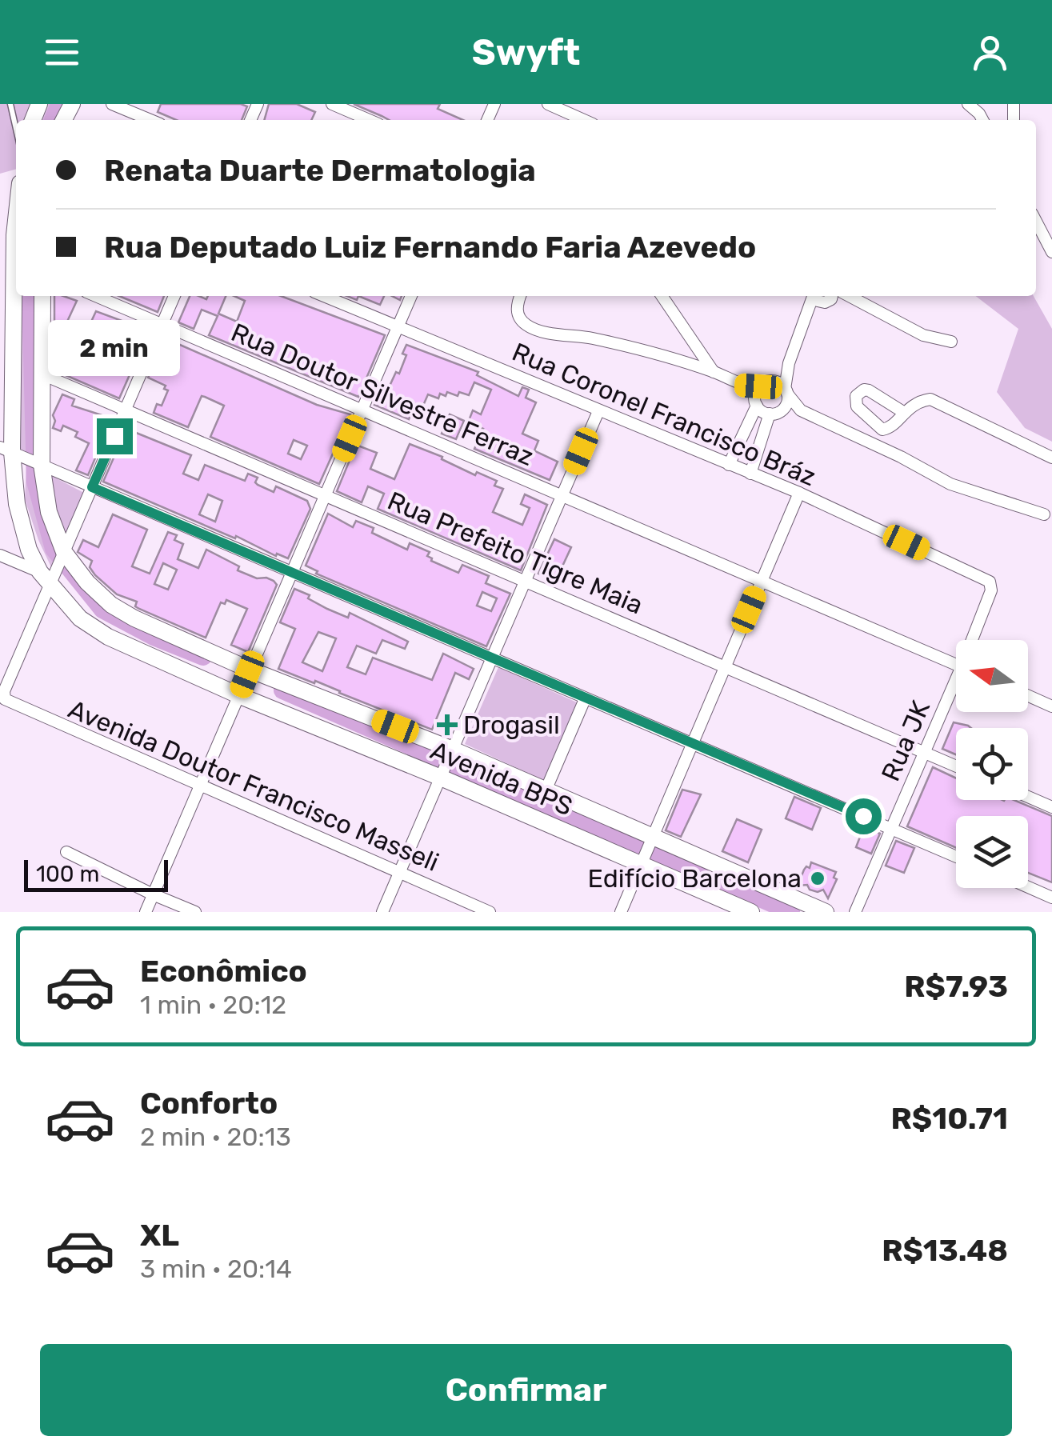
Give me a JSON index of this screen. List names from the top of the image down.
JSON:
{
  "streets": {
    "main road": ["Avenida BPS"],
    "street": [
      "Rua Doutor Silvestre Ferraz",
      "Rua Coronel Francisco Bráz",
      "Rua Prefeito Tigre Maia",
      "Rua JK",
      "Avenida Doutor Francisco Masseli"
    ]
  },
  "crossings": [
    ["Rua Coronel Francisco Bráz", "Rua JK"],
    ["Rua Prefeito Tigre Maia", "Rua JK"],
    ["Rua Prefeito Tigre Maia", "Avenida BPS"],
    ["Avenida BPS", "Avenida Doutor Francisco Masseli"]
  ],
  "places": {
    "health": ["Drogasil"],
    "other": ["Edifício Barcelona"]
  },
  "scale_bar": "100 m",
  "north": "left",
  "page": {
    "header": "Swyft",
    "banner": ["Renata Duarte Dermatologia", "Rua Deputado Luiz Fernando Faria Azevedo"],
    "bubble": "2 min",
    "scale": "100 m",
    "list": [
      {
        "name": "Econômico",
        "note": "1 min · 20:12",
        "value": "R$7.93"
      },
      {
        "name": "Conforto",
        "note": "2 min · 20:13",
        "value": "R$10.71"
      },
      {
        "name": "XL",
        "note": "3 min · 20:14",
        "value": "R$13.48"
      }
    ],
    "buttons": "Confirmar"
  }
}
